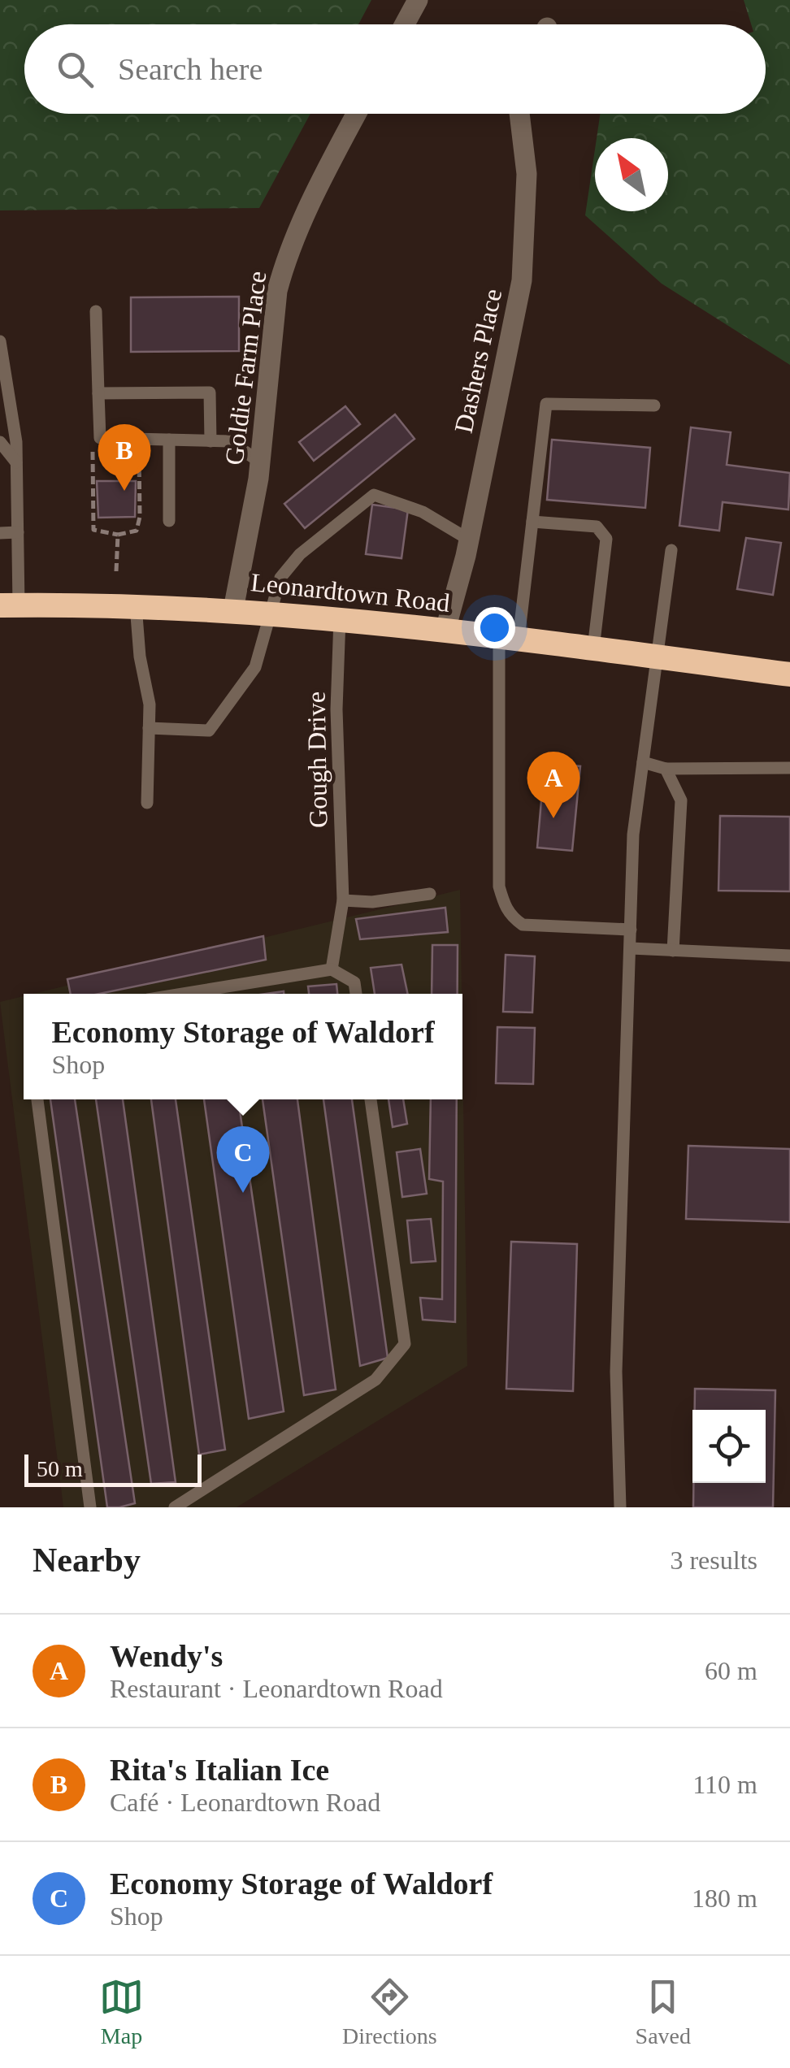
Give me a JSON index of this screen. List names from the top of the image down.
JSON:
{
  "streets": {
    "highway": ["Leonardtown Road"],
    "street": ["Dashers Place", "Goldie Farm Place"],
    "lane": ["Gough Drive"]
  },
  "crossings": [
    ["Dashers Place", "Leonardtown Road"],
    ["Goldie Farm Place", "Leonardtown Road"],
    ["Leonardtown Road", "Gough Drive"]
  ],
  "scale_bar": "50 m",
  "north": "top left",
  "page": {
    "search": "Search here",
    "pins": ["B", "A", "C"],
    "popup": ["Economy Storage of Waldorf", "Shop"],
    "scale": "50 m",
    "heading": ["Nearby", "3 results"],
    "list": [
      {
        "mark": "A",
        "name": "Wendy's",
        "note": "Restaurant · Leonardtown Road",
        "value": "60 m"
      },
      {
        "mark": "B",
        "name": "Rita's Italian Ice",
        "note": "Café · Leonardtown Road",
        "value": "110 m"
      },
      {
        "mark": "C",
        "name": "Economy Storage of Waldorf",
        "note": "Shop",
        "value": "180 m"
      }
    ],
    "nav": ["Map", "Directions", "Saved"]
  }
}
